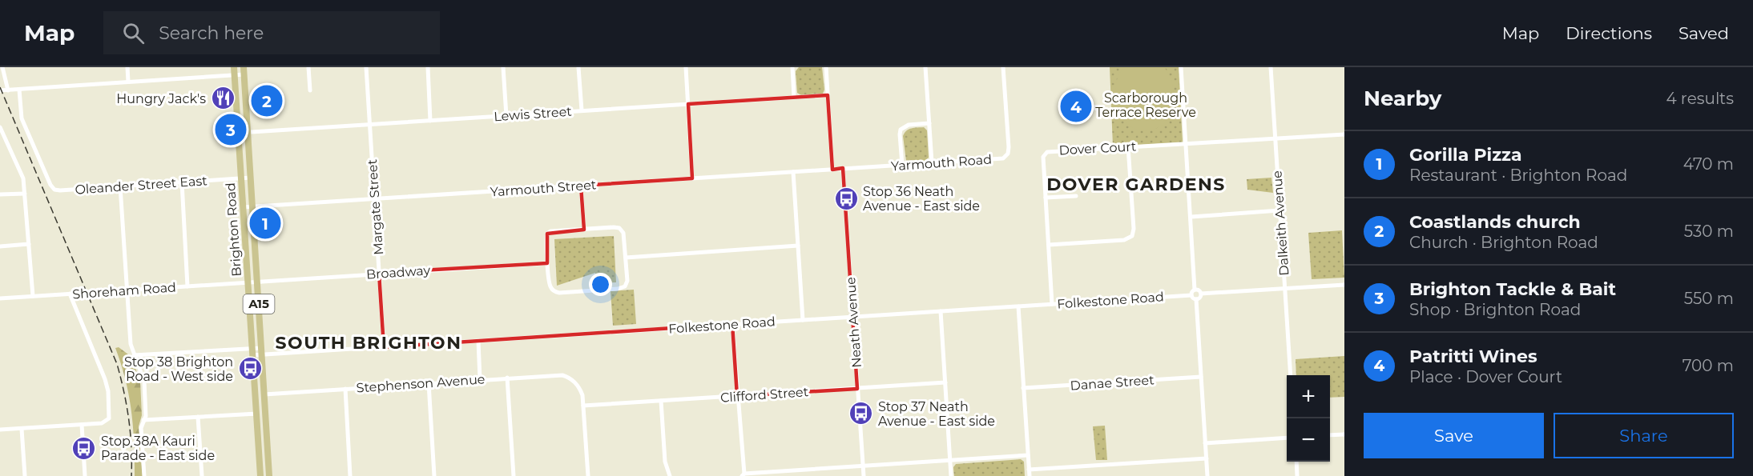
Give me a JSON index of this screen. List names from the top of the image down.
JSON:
{
  "streets": {
    "main road": ["Brighton Road", "A15"],
    "street": [
      "Lewis Street",
      "Dover Court",
      "Yarmouth Road",
      "Oleander Street East",
      "Yarmouth Street",
      "Margate Street",
      "Dalkeith Avenue",
      "Broadway",
      "Shoreham Road",
      "Folkestone Road",
      "Neath Avenue",
      "Danae Street",
      "Stephenson Avenue",
      "Clifford Street"
    ]
  },
  "crossings": [
    ["Lewis Street", "Margate Street"],
    ["Lewis Street", "Brighton Road"],
    ["Dover Court", "Dalkeith Avenue"],
    ["Dover Court", "Folkestone Road"],
    ["Yarmouth Road", "Yarmouth Street"],
    ["Yarmouth Road", "Neath Avenue"],
    ["Oleander Street East", "Brighton Road"],
    ["Yarmouth Street", "Margate Street"],
    ["Yarmouth Street", "Brighton Road"],
    ["Yarmouth Street", "Neath Avenue"],
    ["Margate Street", "Broadway"],
    ["Margate Street", "Folkestone Road"],
    ["Brighton Road", "Broadway"],
    ["Brighton Road", "Shoreham Road"],
    ["Brighton Road", "Folkestone Road"],
    ["Brighton Road", "Stephenson Avenue"],
    ["Broadway", "Shoreham Road"],
    ["Folkestone Road", "Neath Avenue"],
    ["Neath Avenue", "Clifford Street"],
    ["Stephenson Avenue", "Clifford Street"]
  ],
  "districts": ["DOVER GARDENS", "SOUTH BRIGHTON"],
  "parks": ["Scarborough Terrace Reserve"],
  "places": {
    "restaurant": ["Hungry Jack's"],
    "bus stop": [
      "Stop 36 Neath Avenue - East side",
      "Stop 38 Brighton Road - West side",
      "Stop 37 Neath Avenue - East side",
      "Stop 38A Kauri Parade - East side"
    ]
  },
  "page": {
    "header": "Map",
    "search": "Search here",
    "nav": ["Map", "Directions", "Saved"],
    "heading": ["Nearby", "4 results"],
    "pins": [
      "2",
      "4",
      "3",
      "1"
    ],
    "list": [
      {
        "mark": "1",
        "name": "Gorilla Pizza",
        "note": "Restaurant · Brighton Road",
        "value": "470 m"
      },
      {
        "mark": "2",
        "name": "Coastlands church",
        "note": "Church · Brighton Road",
        "value": "530 m"
      },
      {
        "mark": "3",
        "name": "Brighton Tackle & Bait",
        "note": "Shop · Brighton Road",
        "value": "550 m"
      },
      {
        "mark": "4",
        "name": "Patritti Wines",
        "note": "Place · Dover Court",
        "value": "700 m"
      }
    ],
    "map_buttons": ["+", "−"],
    "buttons": ["Save", "Share"]
  }
}
